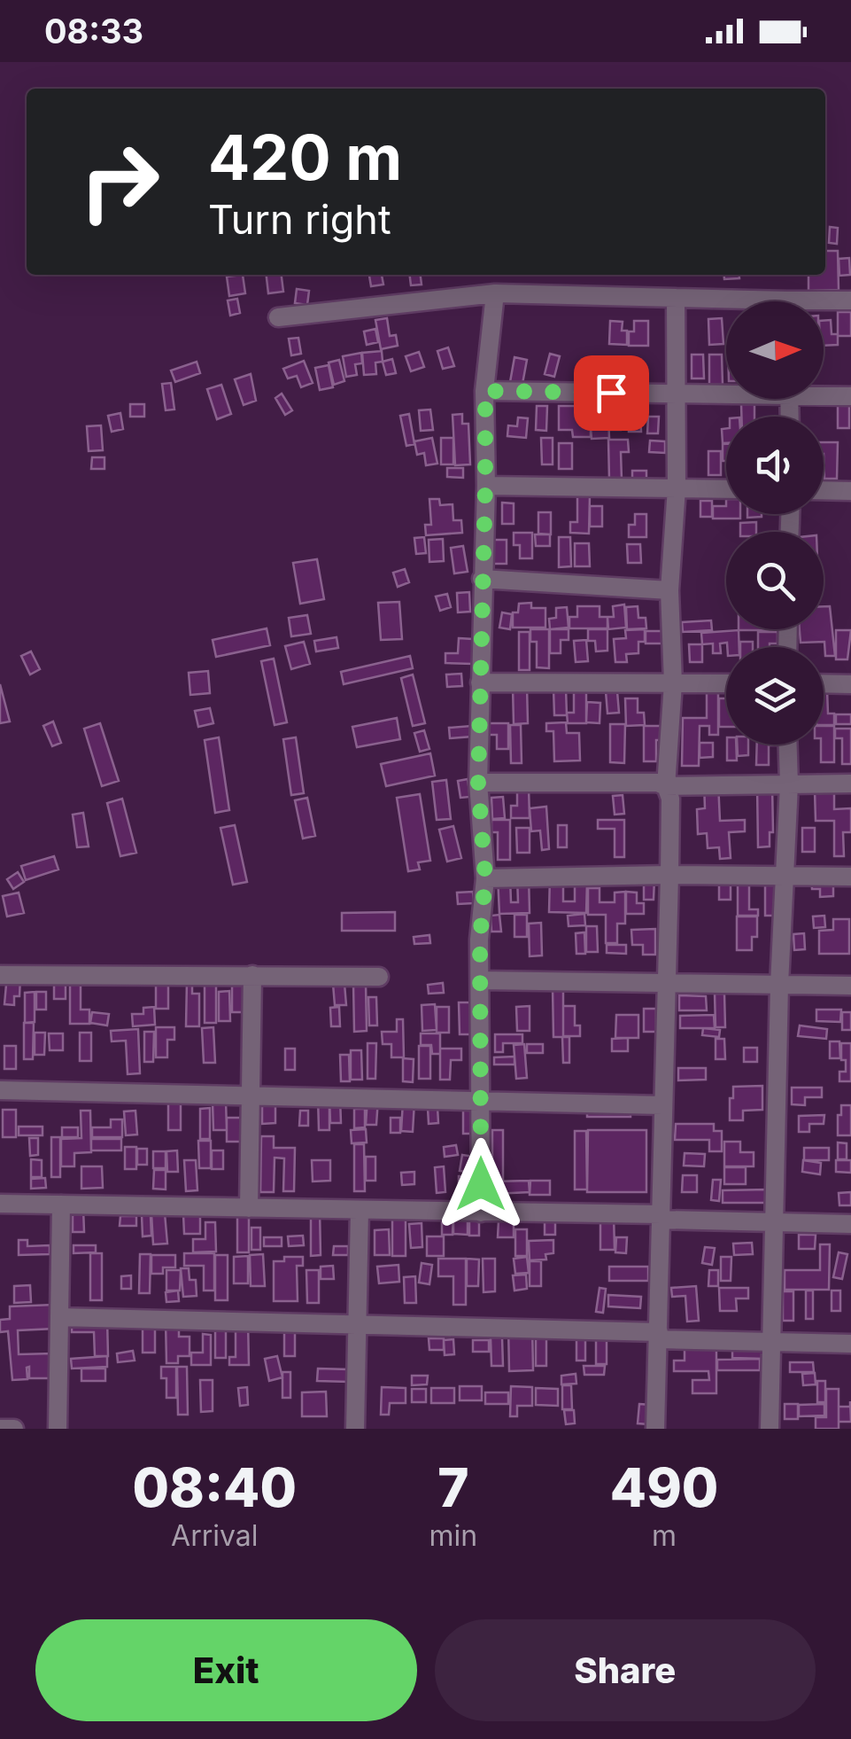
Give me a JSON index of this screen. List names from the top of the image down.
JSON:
{
  "north": "right",
  "page": {
    "status": "08:33",
    "turn": ["420 m", "Turn right"],
    "eta": [
      "08:40",
      "Arrival",
      "7",
      "min",
      "490",
      "m"
    ],
    "buttons": ["Exit", "Share"]
  }
}
